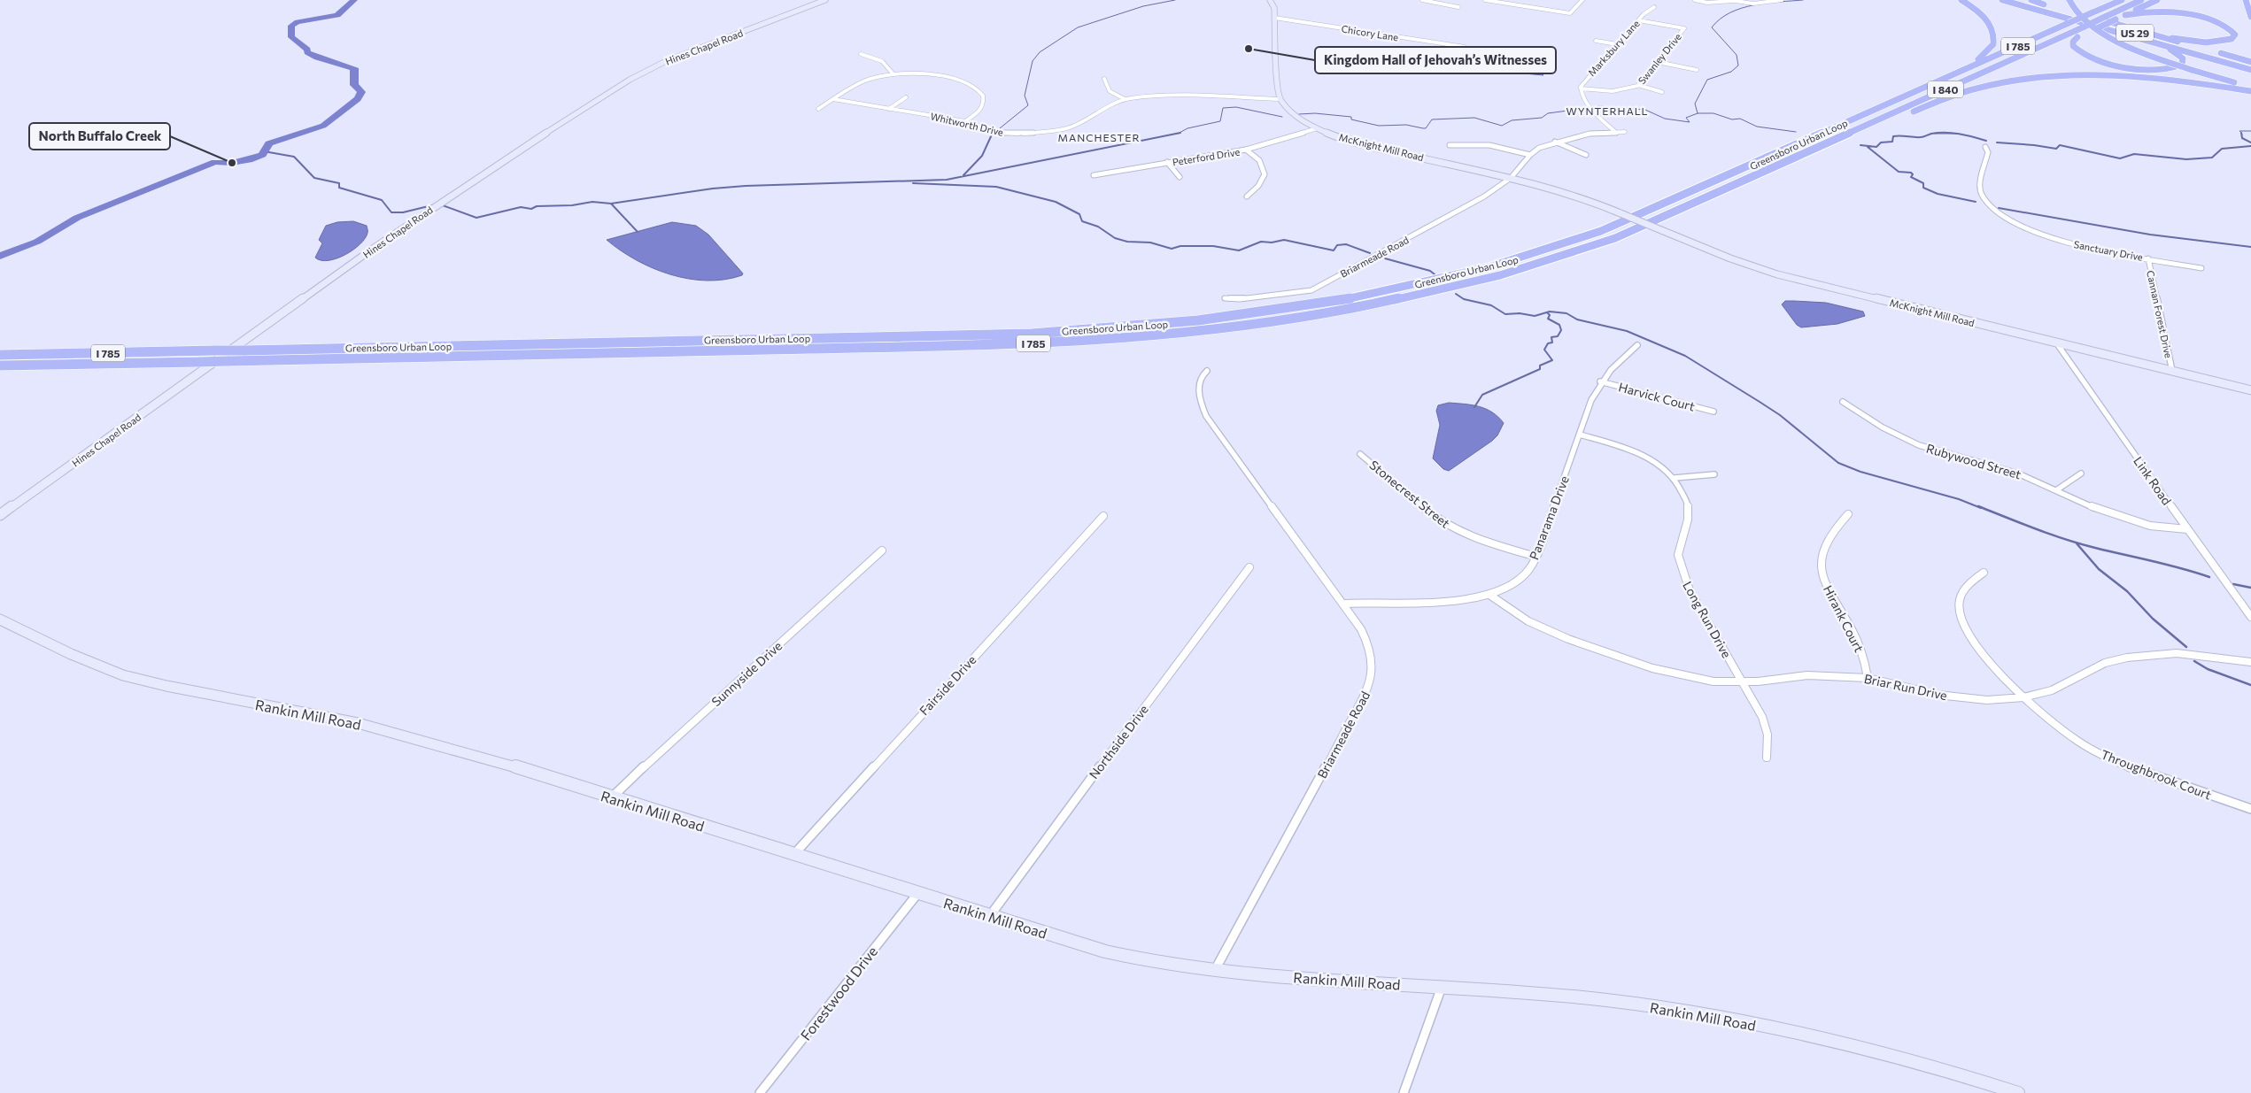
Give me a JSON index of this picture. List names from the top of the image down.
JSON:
{
  "streets": {
    "highway": [
      "US 29",
      "I 785",
      "I 840",
      "Greensboro Urban Loop"
    ],
    "street": [
      "Chicory Lane",
      "Hines Chapel Road",
      "Marksbury Lane",
      "Swanley Drive",
      "Whitworth Drive",
      "McKnight Mill Road",
      "Peterford Drive",
      "Sanctuary Drive",
      "Briarmeade Road",
      "Cannan Forest Drive",
      "Harvick Court",
      "Rubywood Street",
      "Link Road",
      "Stonecrest Street",
      "Panarama Drive",
      "Hirank Court",
      "Long Run Drive",
      "Sunnyside Drive",
      "Fairside Drive",
      "Briar Run Drive",
      "Rankin Mill Road",
      "Northside Drive",
      "Throughbrook Court",
      "Forestwood Drive"
    ]
  },
  "crossings": [
    ["Hines Chapel Road", "Greensboro Urban Loop"],
    ["Marksbury Lane", "Swanley Drive"],
    ["Marksbury Lane", "Briarmeade Road"],
    ["Whitworth Drive", "McKnight Mill Road"],
    ["McKnight Mill Road", "Peterford Drive"],
    ["McKnight Mill Road", "Briarmeade Road"],
    ["McKnight Mill Road", "Cannan Forest Drive"],
    ["McKnight Mill Road", "Link Road"],
    ["Sanctuary Drive", "Cannan Forest Drive"],
    ["Briarmeade Road", "Panarama Drive"],
    ["Briarmeade Road", "Rankin Mill Road"],
    ["Harvick Court", "Panarama Drive"],
    ["Rubywood Street", "Link Road"],
    ["Stonecrest Street", "Panarama Drive"],
    ["Panarama Drive", "Long Run Drive"],
    ["Panarama Drive", "Briar Run Drive"],
    ["Hirank Court", "Briar Run Drive"],
    ["Long Run Drive", "Briar Run Drive"],
    ["Sunnyside Drive", "Rankin Mill Road"],
    ["Fairside Drive", "Rankin Mill Road"],
    ["Briar Run Drive", "Throughbrook Court"],
    ["Rankin Mill Road", "Northside Drive"],
    ["Rankin Mill Road", "Forestwood Drive"]
  ],
  "districts": ["WYNTERHALL", "MANCHESTER"],
  "places": ["Kingdom Hall of Jehovah’s Witnesses", "North Buffalo Creek"]
}
